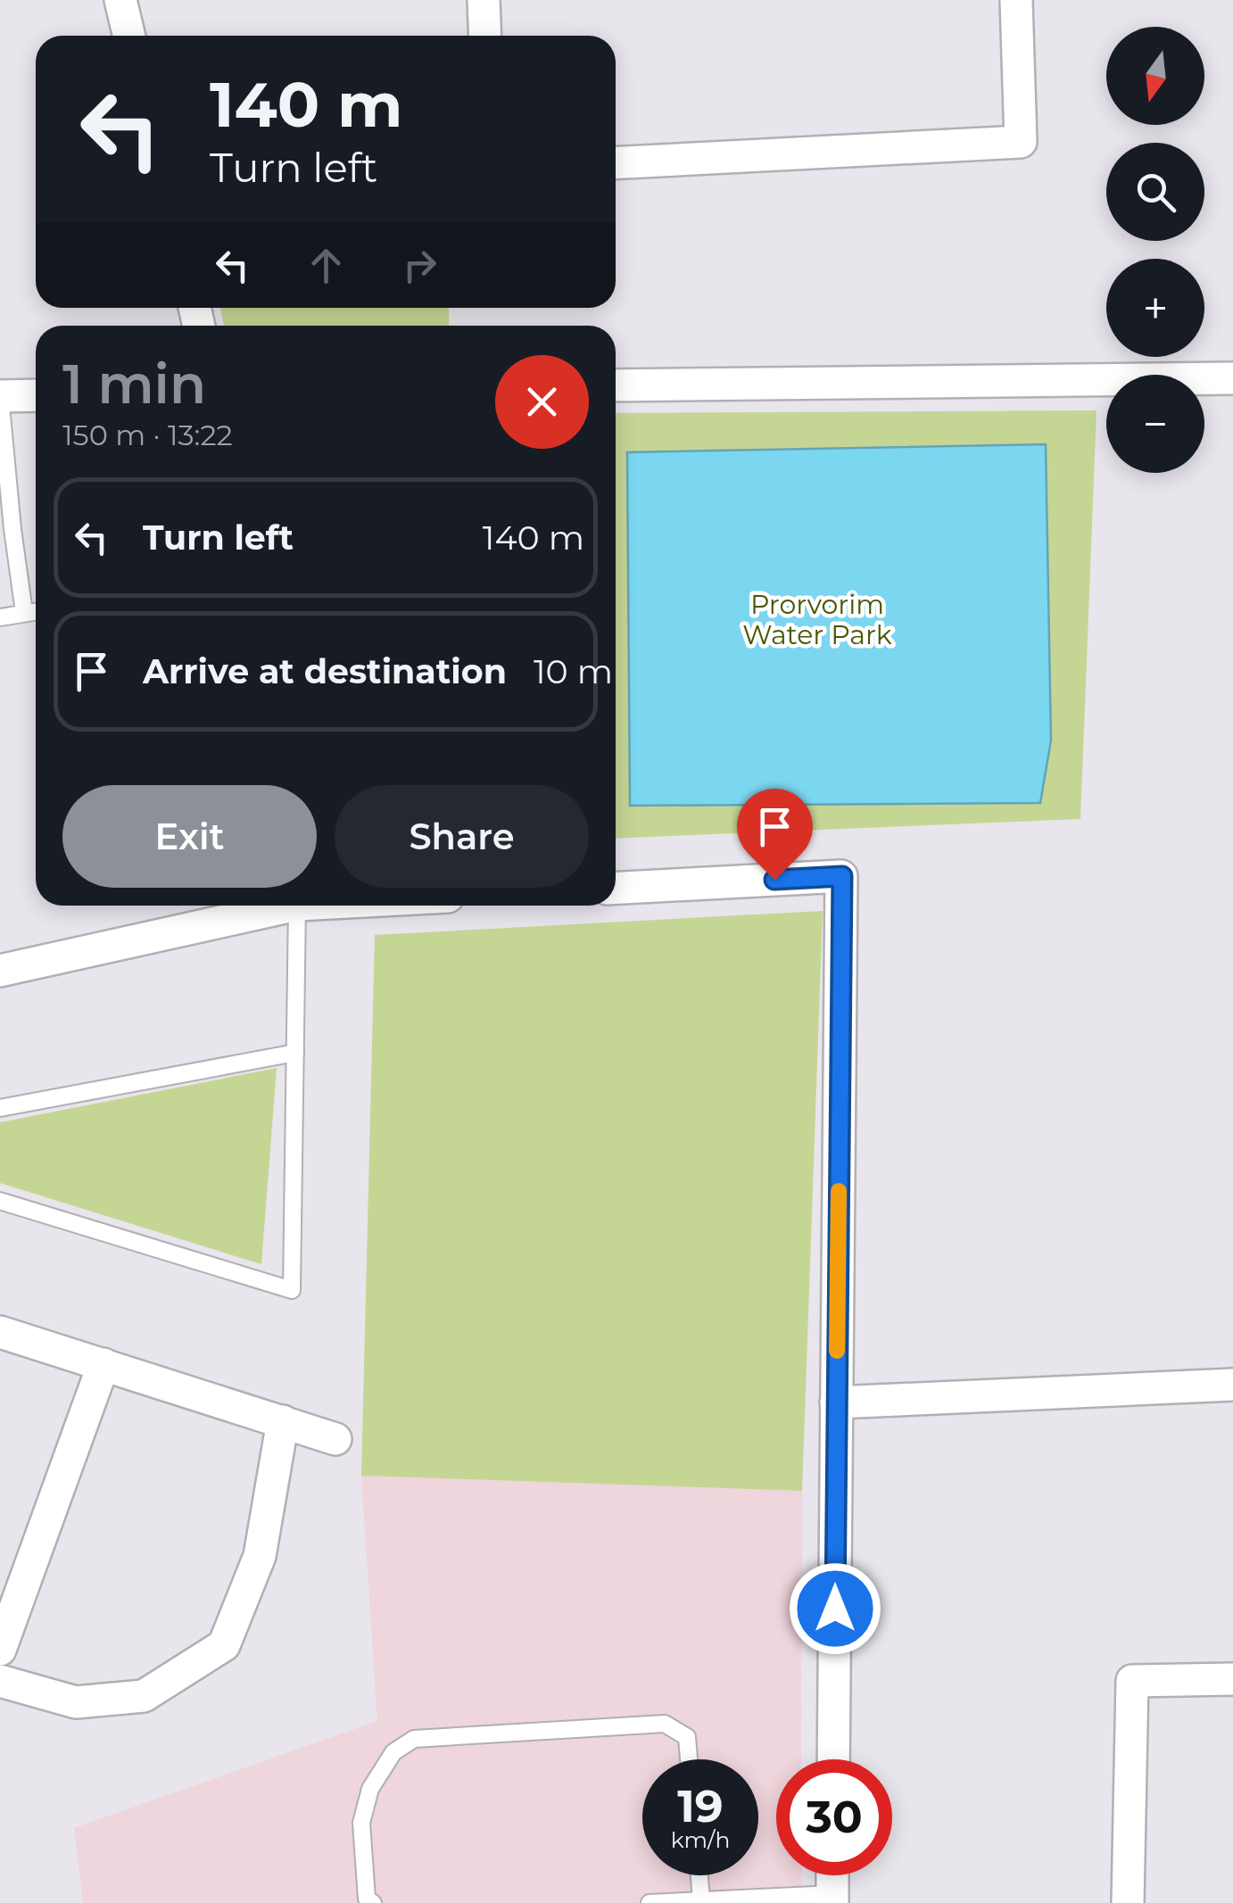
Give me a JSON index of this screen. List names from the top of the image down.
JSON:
{
  "parks": ["Prorvorim Water Park"],
  "north": "bottom",
  "page": {
    "map_buttons": ["+", "−"],
    "turn": ["140 m", "Turn left"],
    "heading": ["1 min", "150 m · 13:22"],
    "list": [
      {
        "name": "Turn left",
        "value": "140 m"
      },
      {
        "name": "Arrive at destination",
        "value": "10 m"
      }
    ],
    "buttons": ["Exit", "Share"],
    "speed": "19 km/h",
    "limit": "30"
  }
}
